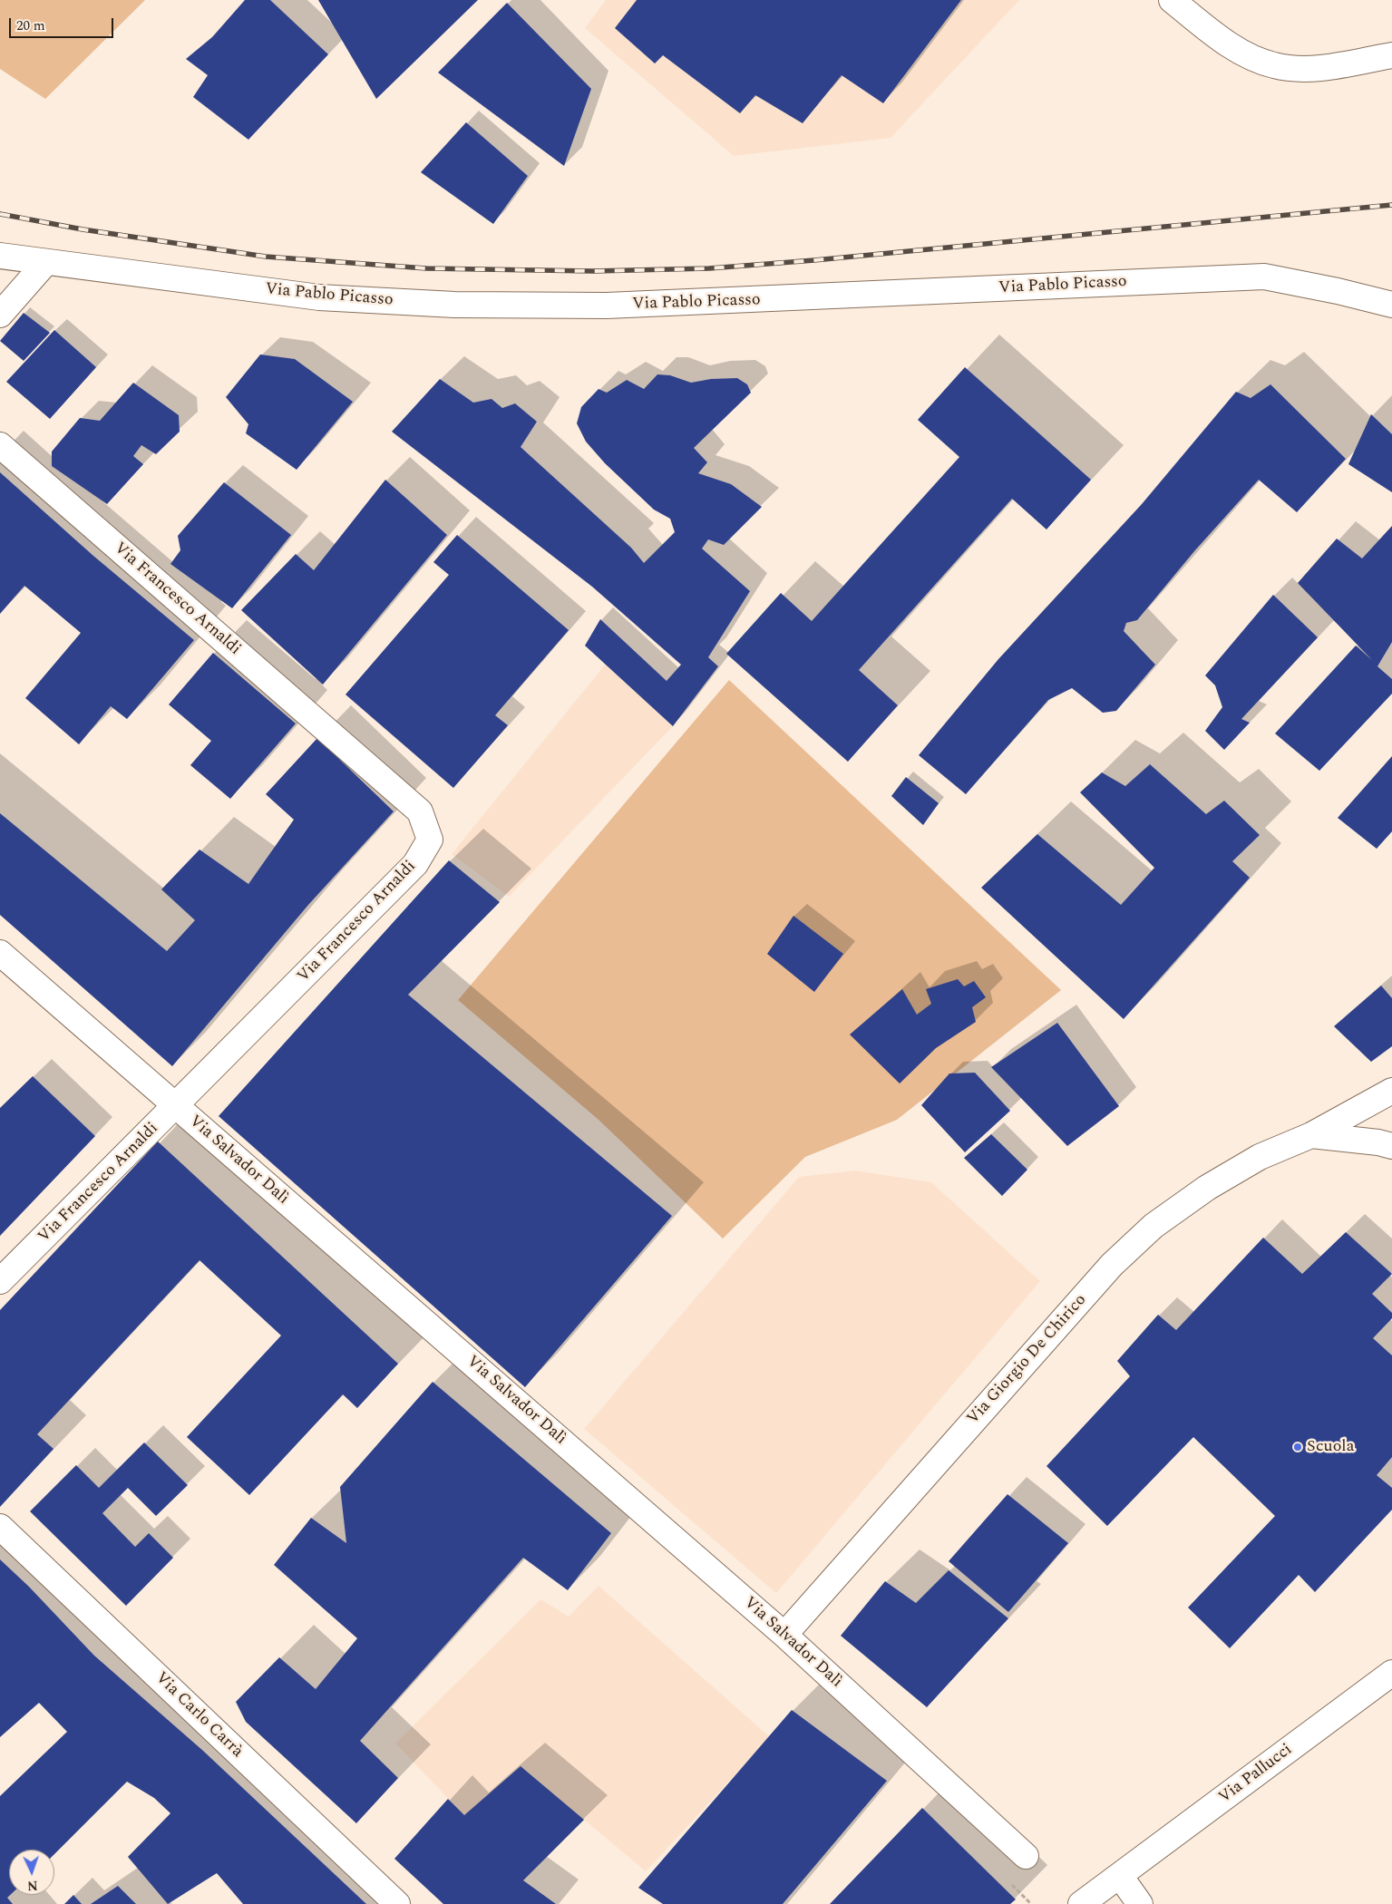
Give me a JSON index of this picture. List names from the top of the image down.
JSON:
{
  "streets": {
    "street": [
      "Via Pablo Picasso",
      "Via Francesco Arnaldi",
      "Via Salvador Dalì",
      "Via Giorgio De Chirico",
      "Via Carlo Carrà",
      "Via Pallucci"
    ]
  },
  "crossings": [
    ["Via Francesco Arnaldi", "Via Salvador Dalì"],
    ["Via Salvador Dalì", "Via Giorgio De Chirico"]
  ],
  "places": ["Scuola"],
  "scale_bar": "20 m",
  "north": "bottom"
}
